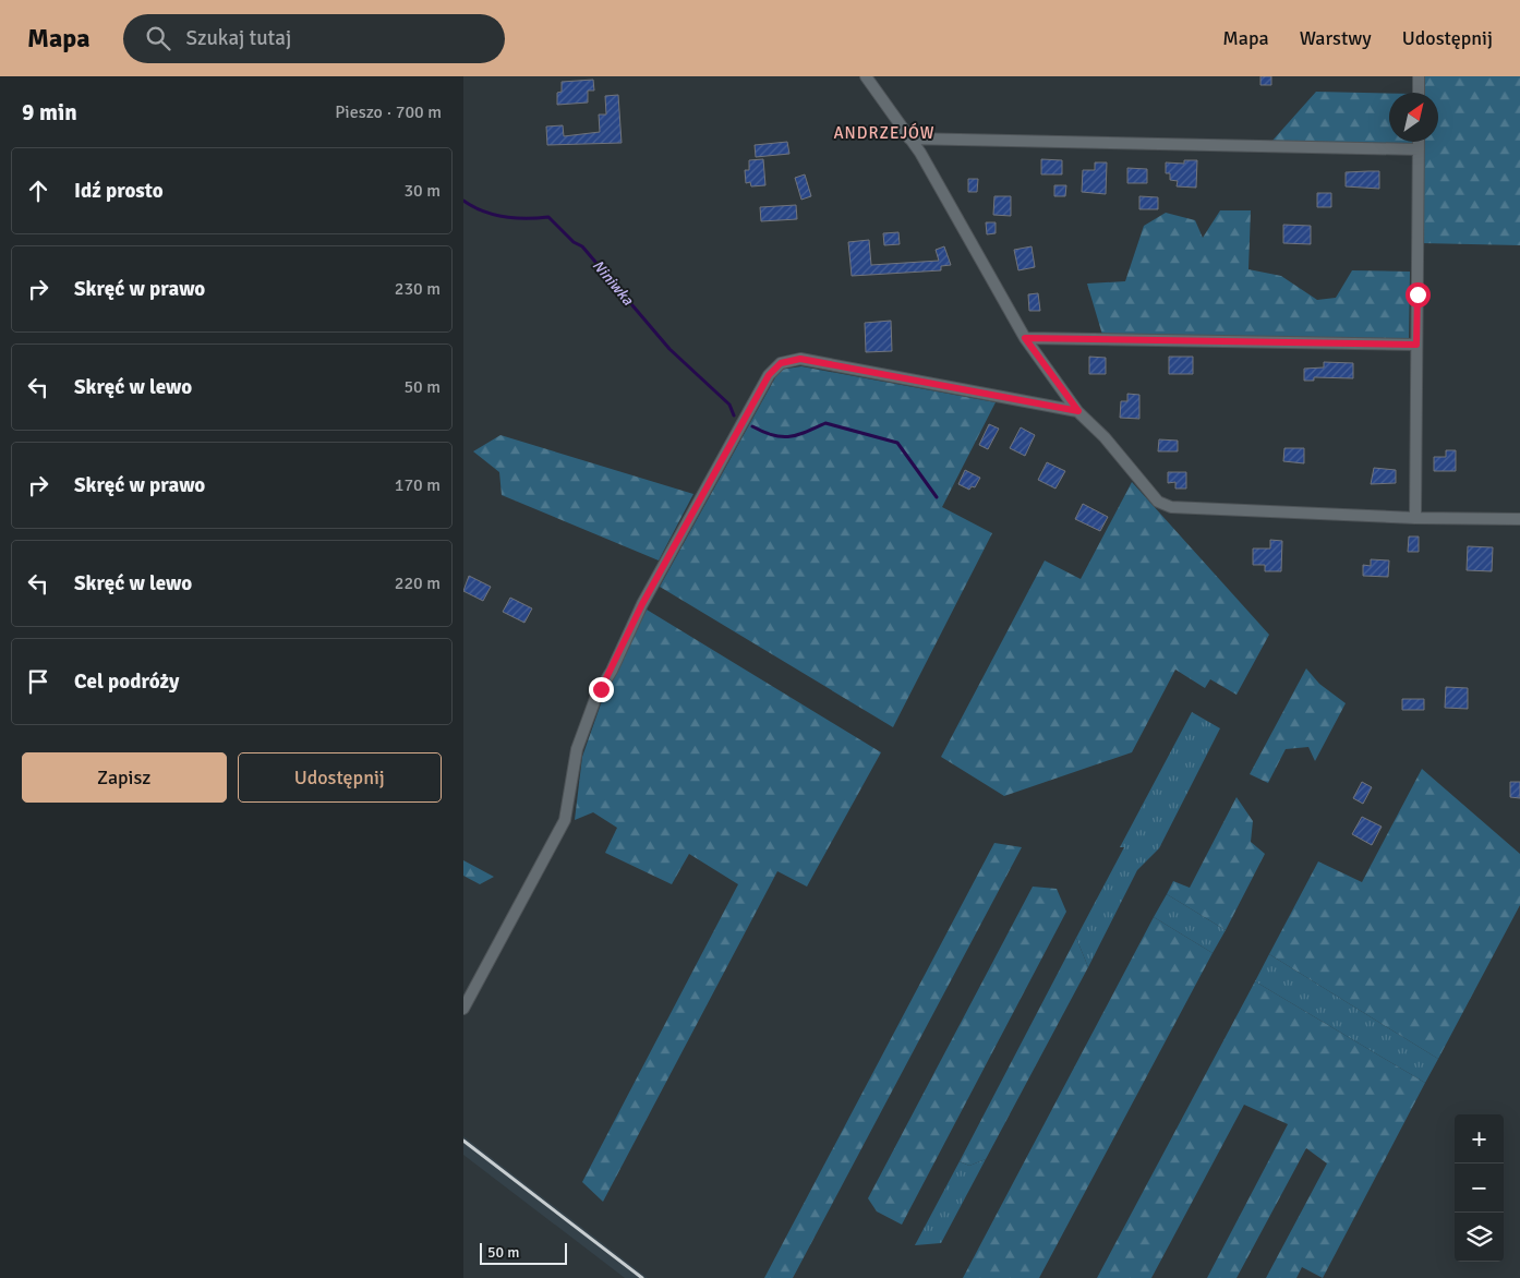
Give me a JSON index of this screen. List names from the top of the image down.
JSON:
{
  "districts": ["ANDRZEJÓW"],
  "water": ["Niniwka"],
  "scale_bar": "50 m",
  "north": "top right",
  "page": {
    "header": "Mapa",
    "search": "Szukaj tutaj",
    "nav": ["Mapa", "Warstwy", "Udostępnij"],
    "heading": ["9 min", "Pieszo · 700 m"],
    "list": [
      ["Idź prosto", "30 m"],
      ["Skręć w prawo", "230 m"],
      ["Skręć w lewo", "50 m"],
      ["Skręć w prawo", "170 m"],
      ["Skręć w lewo", "220 m"],
      "Cel podróży"
    ],
    "buttons": ["Zapisz", "Udostępnij"],
    "map_buttons": ["+", "−"],
    "scale": "50 m"
  }
}
